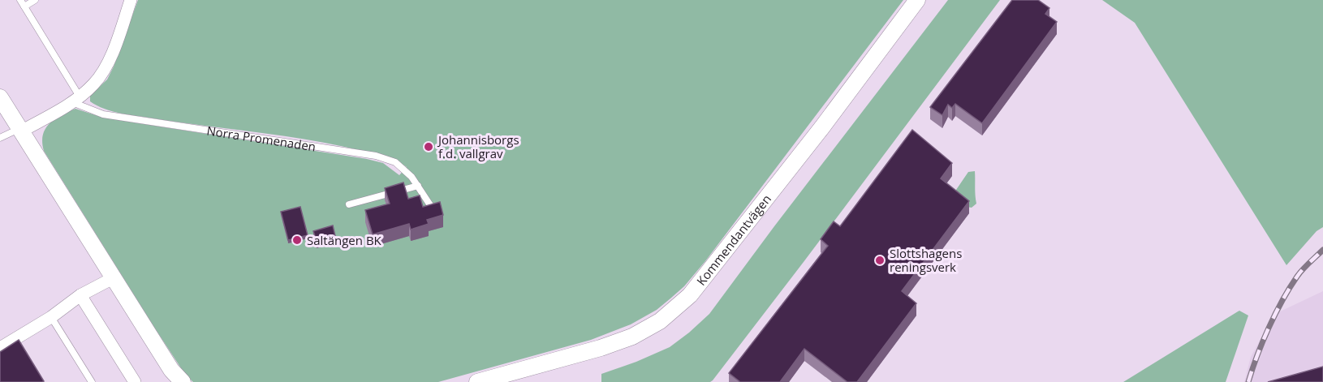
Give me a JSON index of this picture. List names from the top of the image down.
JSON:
{
  "streets": {
    "street": ["Kommendantvägen"],
    "lane": ["Norra Promenaden"]
  },
  "places": ["Johannisborgs f.d. vallgrav", "Saltängen BK", "Slottshagens reningsverk"]
}
